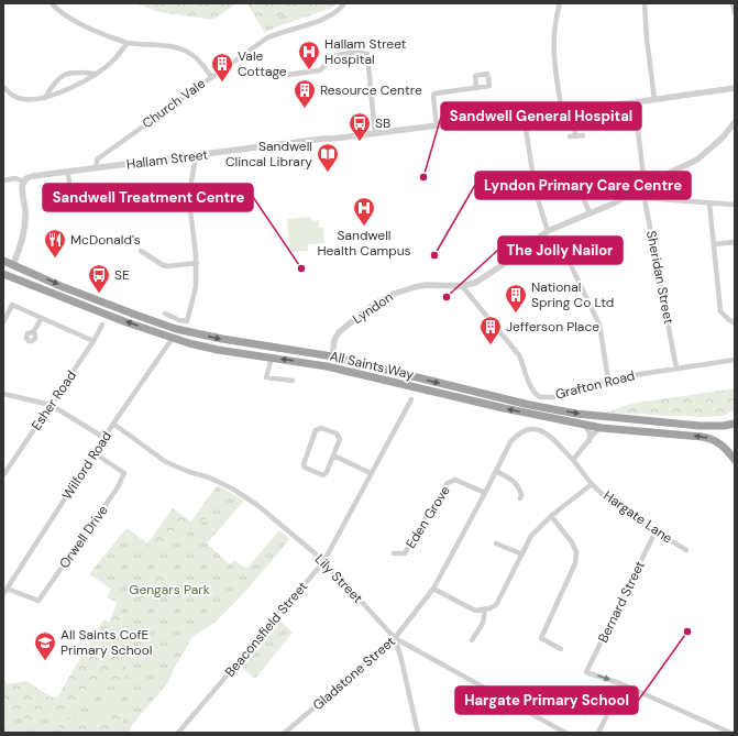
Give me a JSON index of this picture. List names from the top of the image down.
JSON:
{
  "streets": {
    "highway": ["All Saints Way"],
    "street": [
      "Church Vale",
      "Hallam Street",
      "Sheridan Street",
      "Lyndon",
      "Grafton Road",
      "Esher Road",
      "Wilford Road",
      "Eden Grove",
      "Hargate Lane",
      "Orwell Drive",
      "Lily Street",
      "Bernard Street",
      "Beaconsfield Street",
      "Gladstone Street"
    ]
  },
  "crossings": [
    ["Church Vale", "Hallam Street"],
    ["Hallam Street", "Sheridan Street"],
    ["Sheridan Street", "Lyndon"],
    ["Sheridan Street", "Grafton Road"],
    ["Lyndon", "All Saints Way"],
    ["Lyndon", "Grafton Road"],
    ["All Saints Way", "Wilford Road"],
    ["Wilford Road", "Orwell Drive"],
    ["Wilford Road", "Lily Street"],
    ["Eden Grove", "Gladstone Street"],
    ["Hargate Lane", "Bernard Street"],
    ["Hargate Lane", "Gladstone Street"],
    ["Lily Street", "Beaconsfield Street"],
    ["Lily Street", "Gladstone Street"]
  ],
  "one_way": ["Bernard Street"],
  "parks": ["Gengars Park"],
  "places": {
    "hospital": ["Hallam Street Hospital", "Sandwell Health Campus"],
    "building": [
      "Vale Cottage",
      "Resource Centre",
      "National Spring Co Ltd",
      "Jefferson Place"
    ],
    "bus stop": ["SB", "SE"],
    "library": ["Sandwell Clincal Library"],
    "other": [
      "Sandwell General Hospital",
      "Lyndon Primary Care Centre",
      "Sandwell Treatment Centre",
      "The Jolly Nailor",
      "Hargate Primary School"
    ],
    "restaurant": ["McDonald's"],
    "school or university": ["All Saints CofE Primary School"]
  }
}
